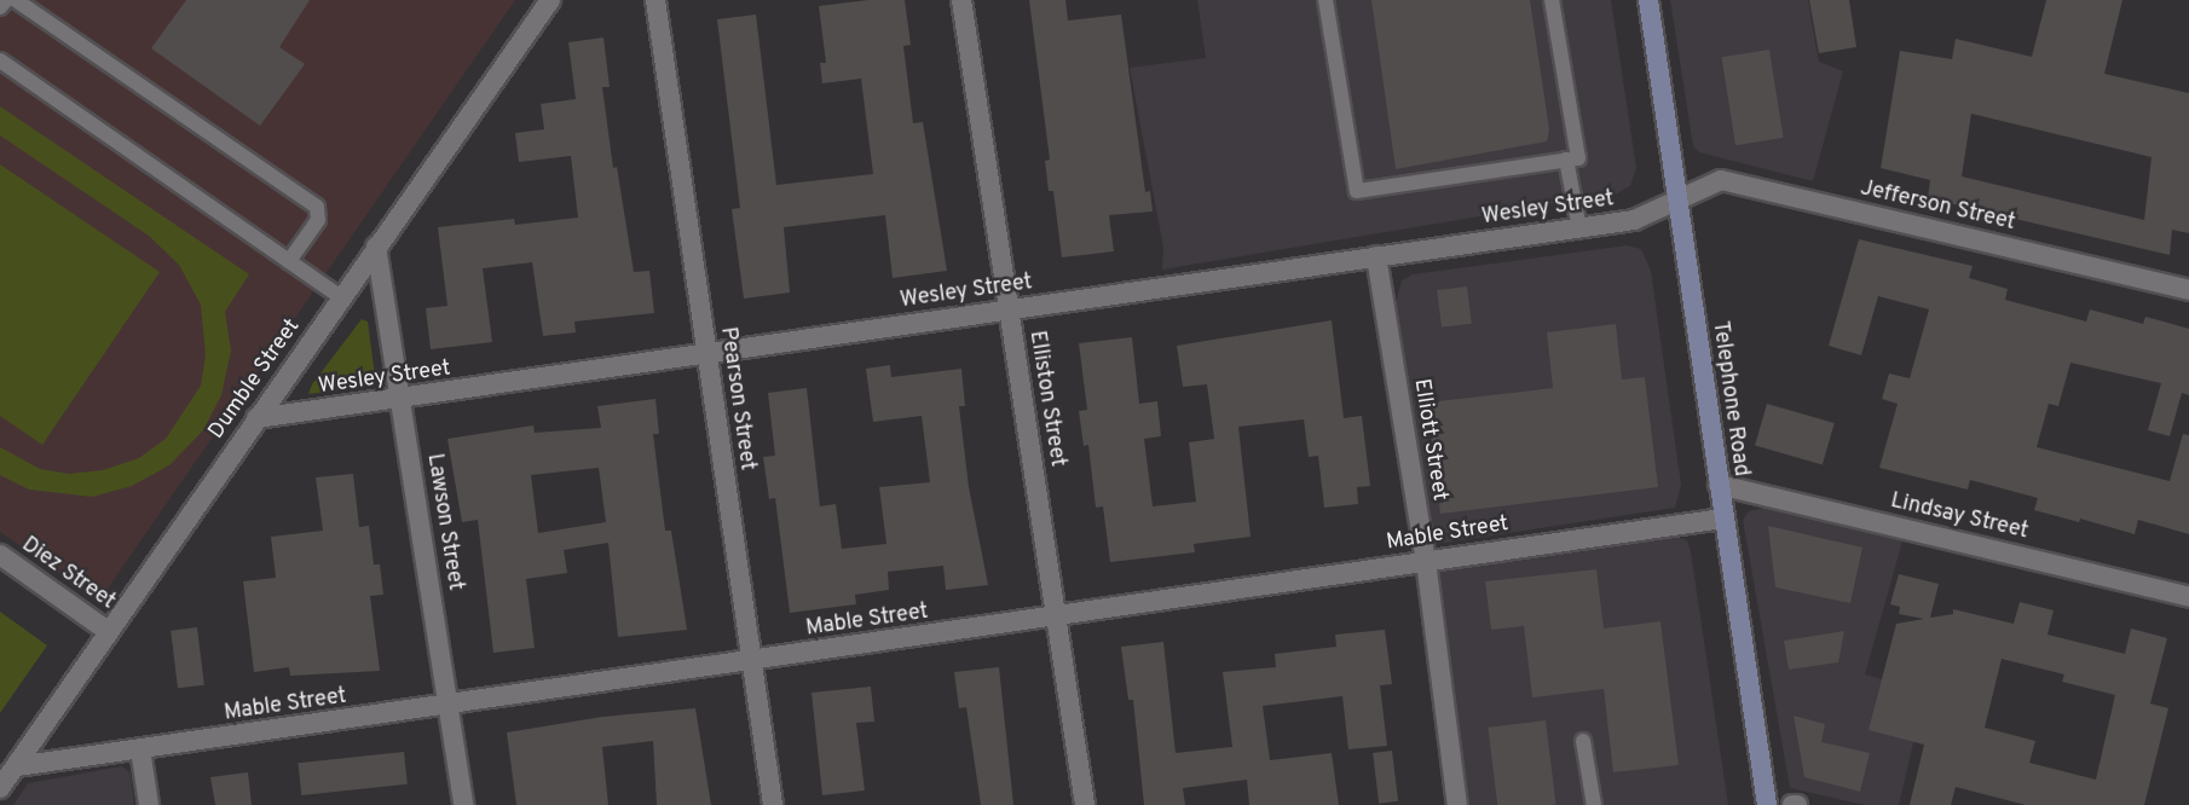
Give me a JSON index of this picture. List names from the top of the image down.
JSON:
{
  "streets": {
    "main road": ["Telephone Road"],
    "street": [
      "Jefferson Street",
      "Wesley Street",
      "Dumble Street",
      "Pearson Street",
      "Elliston Street",
      "Elliott Street",
      "Lindsay Street",
      "Lawson Street",
      "Mable Street",
      "Diez Street"
    ]
  },
  "crossings": [
    ["Jefferson Street", "Wesley Street"],
    ["Jefferson Street", "Telephone Road"],
    ["Wesley Street", "Dumble Street"],
    ["Wesley Street", "Pearson Street"],
    ["Wesley Street", "Elliston Street"],
    ["Wesley Street", "Telephone Road"],
    ["Wesley Street", "Elliott Street"],
    ["Wesley Street", "Lawson Street"],
    ["Dumble Street", "Lawson Street"],
    ["Dumble Street", "Mable Street"],
    ["Dumble Street", "Diez Street"],
    ["Pearson Street", "Mable Street"],
    ["Elliston Street", "Mable Street"],
    ["Telephone Road", "Lindsay Street"],
    ["Telephone Road", "Mable Street"],
    ["Elliott Street", "Mable Street"],
    ["Lawson Street", "Mable Street"]
  ]
}
